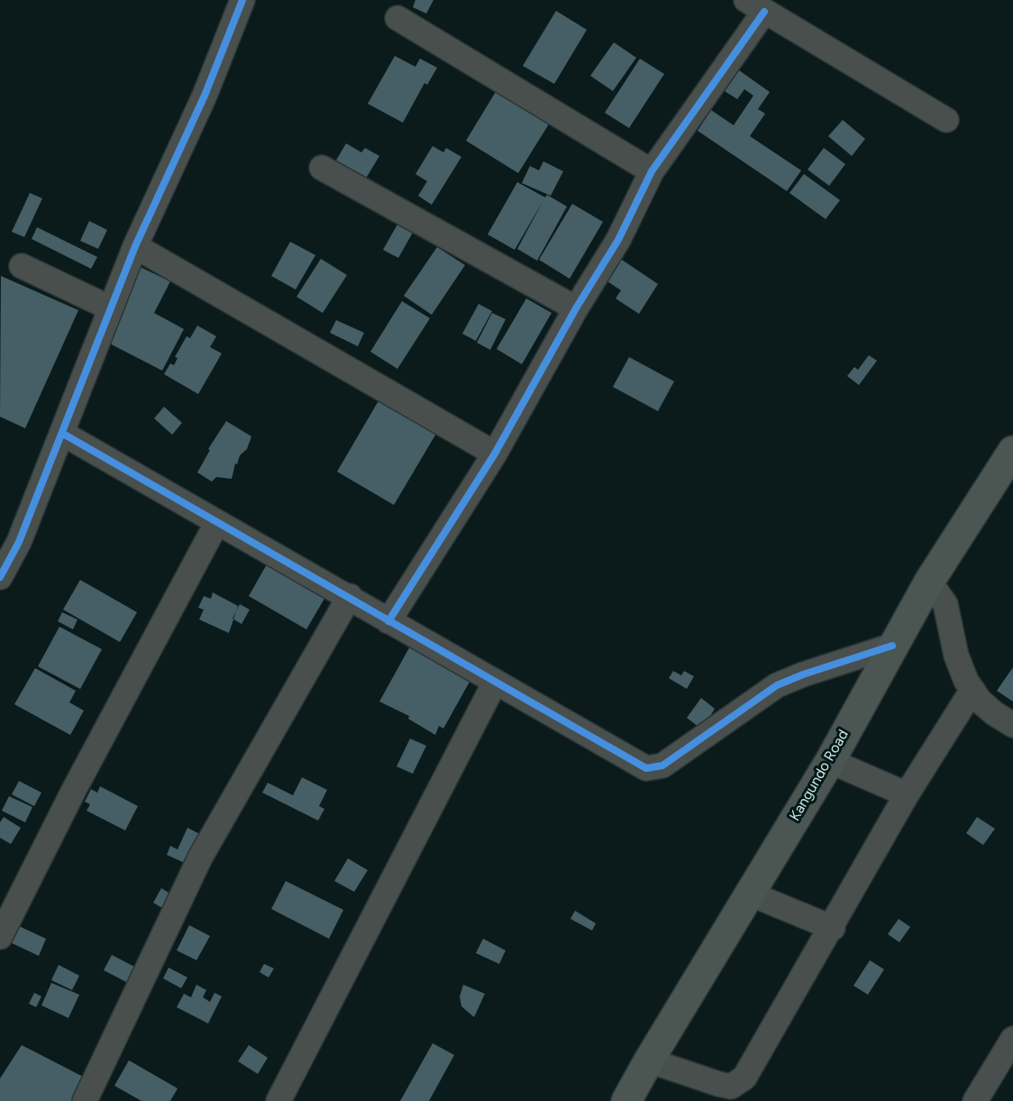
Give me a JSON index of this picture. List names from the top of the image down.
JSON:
{
  "streets": {
    "highway": ["Kangundo Road"]
  }
}
